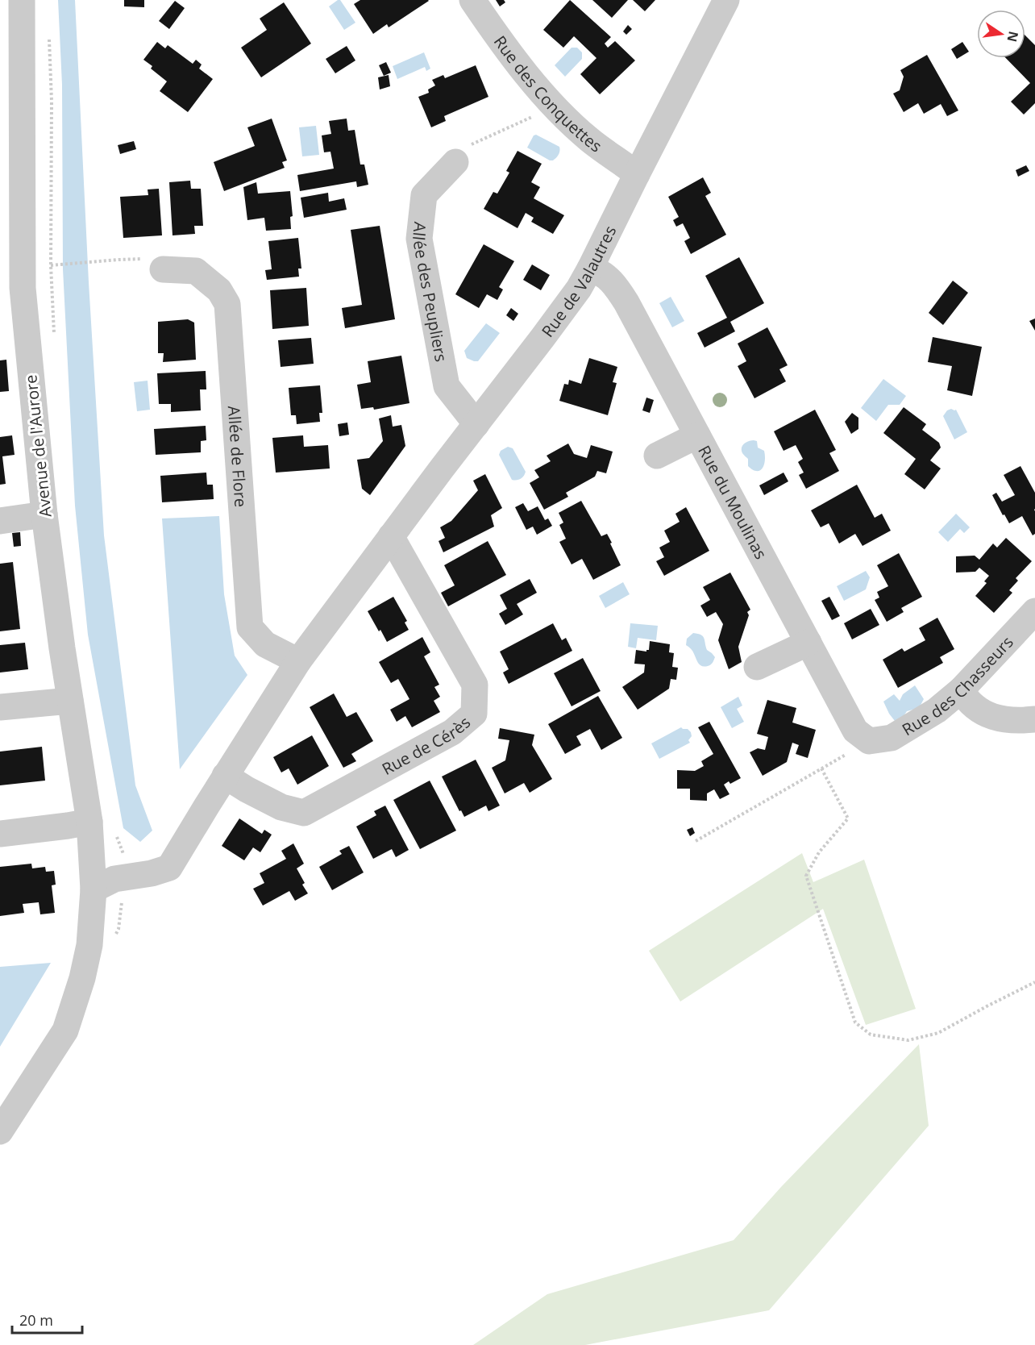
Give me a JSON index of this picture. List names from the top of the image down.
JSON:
{
  "streets": {
    "street": [
      "Rue des Conquettes",
      "Rue de Valautres",
      "Allée des Peupliers",
      "Avenue de l'Aurore",
      "Allée de Flore",
      "Rue du Moulinas",
      "Rue des Chasseurs",
      "Rue de Cérès"
    ]
  },
  "crossings": [
    ["Rue des Conquettes", "Rue de Valautres"],
    ["Rue de Valautres", "Allée des Peupliers"],
    ["Rue de Valautres", "Avenue de l'Aurore"],
    ["Rue de Valautres", "Allée de Flore"],
    ["Rue de Valautres", "Rue du Moulinas"],
    ["Rue de Valautres", "Rue de Cérès"],
    ["Rue du Moulinas", "Rue des Chasseurs"]
  ],
  "scale_bar": "20 m",
  "north": "right"
}
